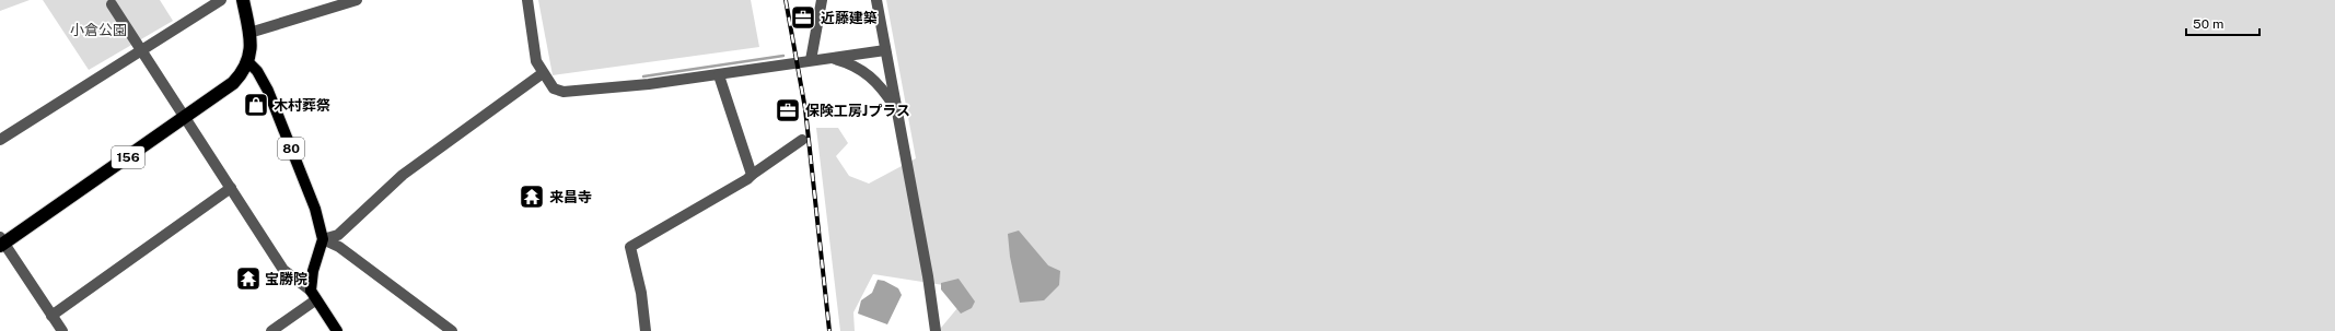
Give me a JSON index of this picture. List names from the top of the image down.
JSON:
{
  "streets": {
    "highway": ["156"],
    "main road": ["80"]
  },
  "crossings": [
    ["80", "156"]
  ],
  "parks": ["小倉公園"],
  "places": {
    "office": ["近藤建築", "保険工房Jプラス"],
    "shop": ["木村葬祭"],
    "temple": ["来昌寺", "宝勝院"]
  },
  "scale_bar": "50 m"
}
